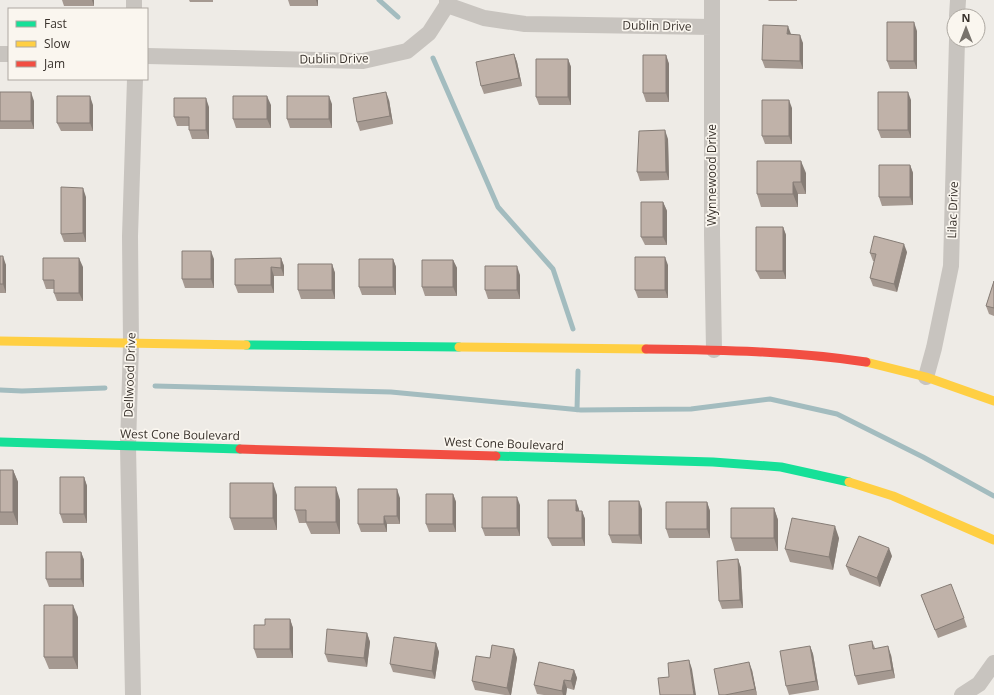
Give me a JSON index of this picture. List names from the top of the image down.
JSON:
{
  "streets": {
    "main road": ["West Cone Boulevard"],
    "street": [
      "Dublin Drive",
      "Wynnewood Drive",
      "Lilac Drive",
      "Dellwood Drive"
    ]
  },
  "crossings": [
    ["Dublin Drive", "Wynnewood Drive"],
    ["Dellwood Drive", "West Cone Boulevard"]
  ],
  "legend": ["Fast", "Slow", "Jam"],
  "north": "top"
}
